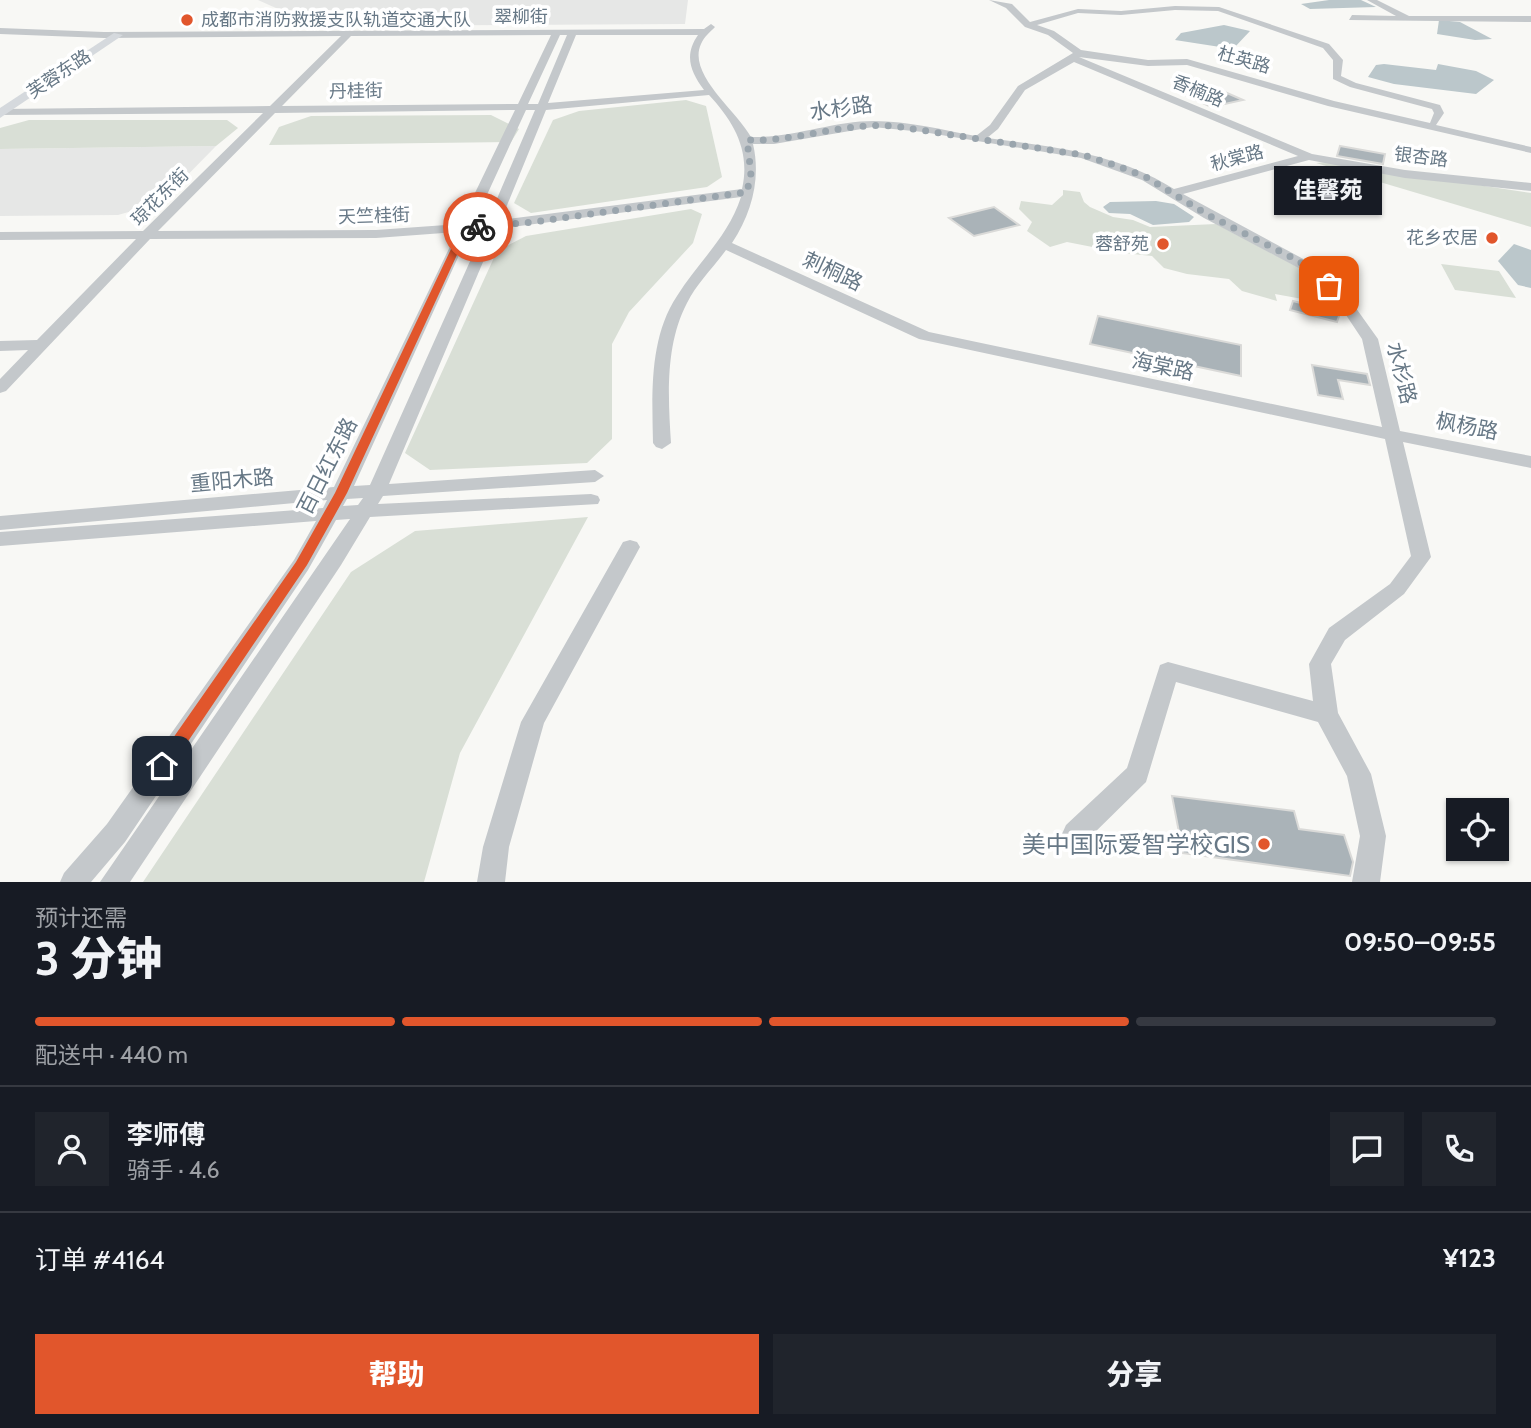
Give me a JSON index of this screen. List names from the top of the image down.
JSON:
{
  "streets": {
    "main road": ["芙蓉东路"],
    "street": [
      "翠柳街",
      "杜英路",
      "丹桂街",
      "香楠路",
      "水杉路",
      "银杏路",
      "秋棠路",
      "琼花东街",
      "天竺桂街",
      "刺桐路",
      "海棠路",
      "枫杨路",
      "百日红东路",
      "重阳木路"
    ]
  },
  "crossings": [
    ["翠柳街", "芙蓉东路"],
    ["翠柳街", "丹桂街"],
    ["翠柳街", "琼花东街"],
    ["翠柳街", "百日红东路"],
    ["杜英路", "香楠路"],
    ["芙蓉东路", "丹桂街"],
    ["丹桂街", "琼花东街"],
    ["丹桂街", "百日红东路"],
    ["香楠路", "银杏路"],
    ["香楠路", "秋棠路"],
    ["水杉路", "秋棠路"],
    ["水杉路", "海棠路"],
    ["水杉路", "枫杨路"],
    ["银杏路", "秋棠路"],
    ["琼花东街", "天竺桂街"],
    ["天竺桂街", "百日红东路"],
    ["刺桐路", "海棠路"],
    ["海棠路", "枫杨路"],
    ["百日红东路", "重阳木路"]
  ],
  "places": [
    "成都市消防救援支队轨道交通大队",
    "花乡农居",
    "蓉舒苑",
    "佳馨苑",
    "美中国际爱智学校GIS"
  ],
  "page": {
    "bubble": "佳馨苑",
    "heading": ["3 分钟", "预计还需", "09:50–09:55"],
    "panel": [
      "李师傅",
      "骑手 · 4.6",
      "订单 #4164",
      "¥123"
    ],
    "bar": "配送中 · 440 m",
    "buttons": ["帮助", "分享"]
  }
}
